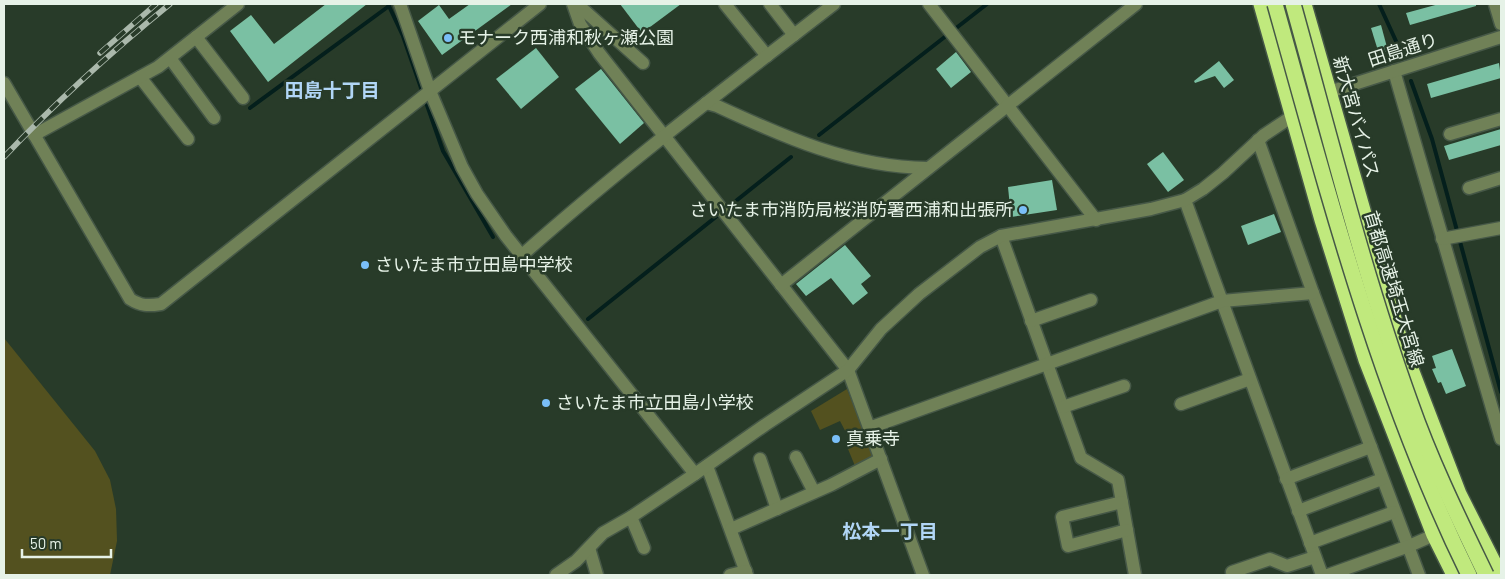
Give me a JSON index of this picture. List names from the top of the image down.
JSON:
{
  "streets": {
    "highway": ["新大宮バイパス", "首都高速埼玉大宮線"],
    "street": ["田島通り"]
  },
  "crossings": [
    ["田島通り", "新大宮バイパス"]
  ],
  "districts": ["田島十丁目", "松本一丁目"],
  "places": [
    "モナーク西浦和秋ヶ瀬公園",
    "さいたま市消防局桜消防署西浦和出張所",
    "さいたま市立田島中学校",
    "さいたま市立田島小学校",
    "真乗寺"
  ],
  "scale_bar": "50 m"
}
